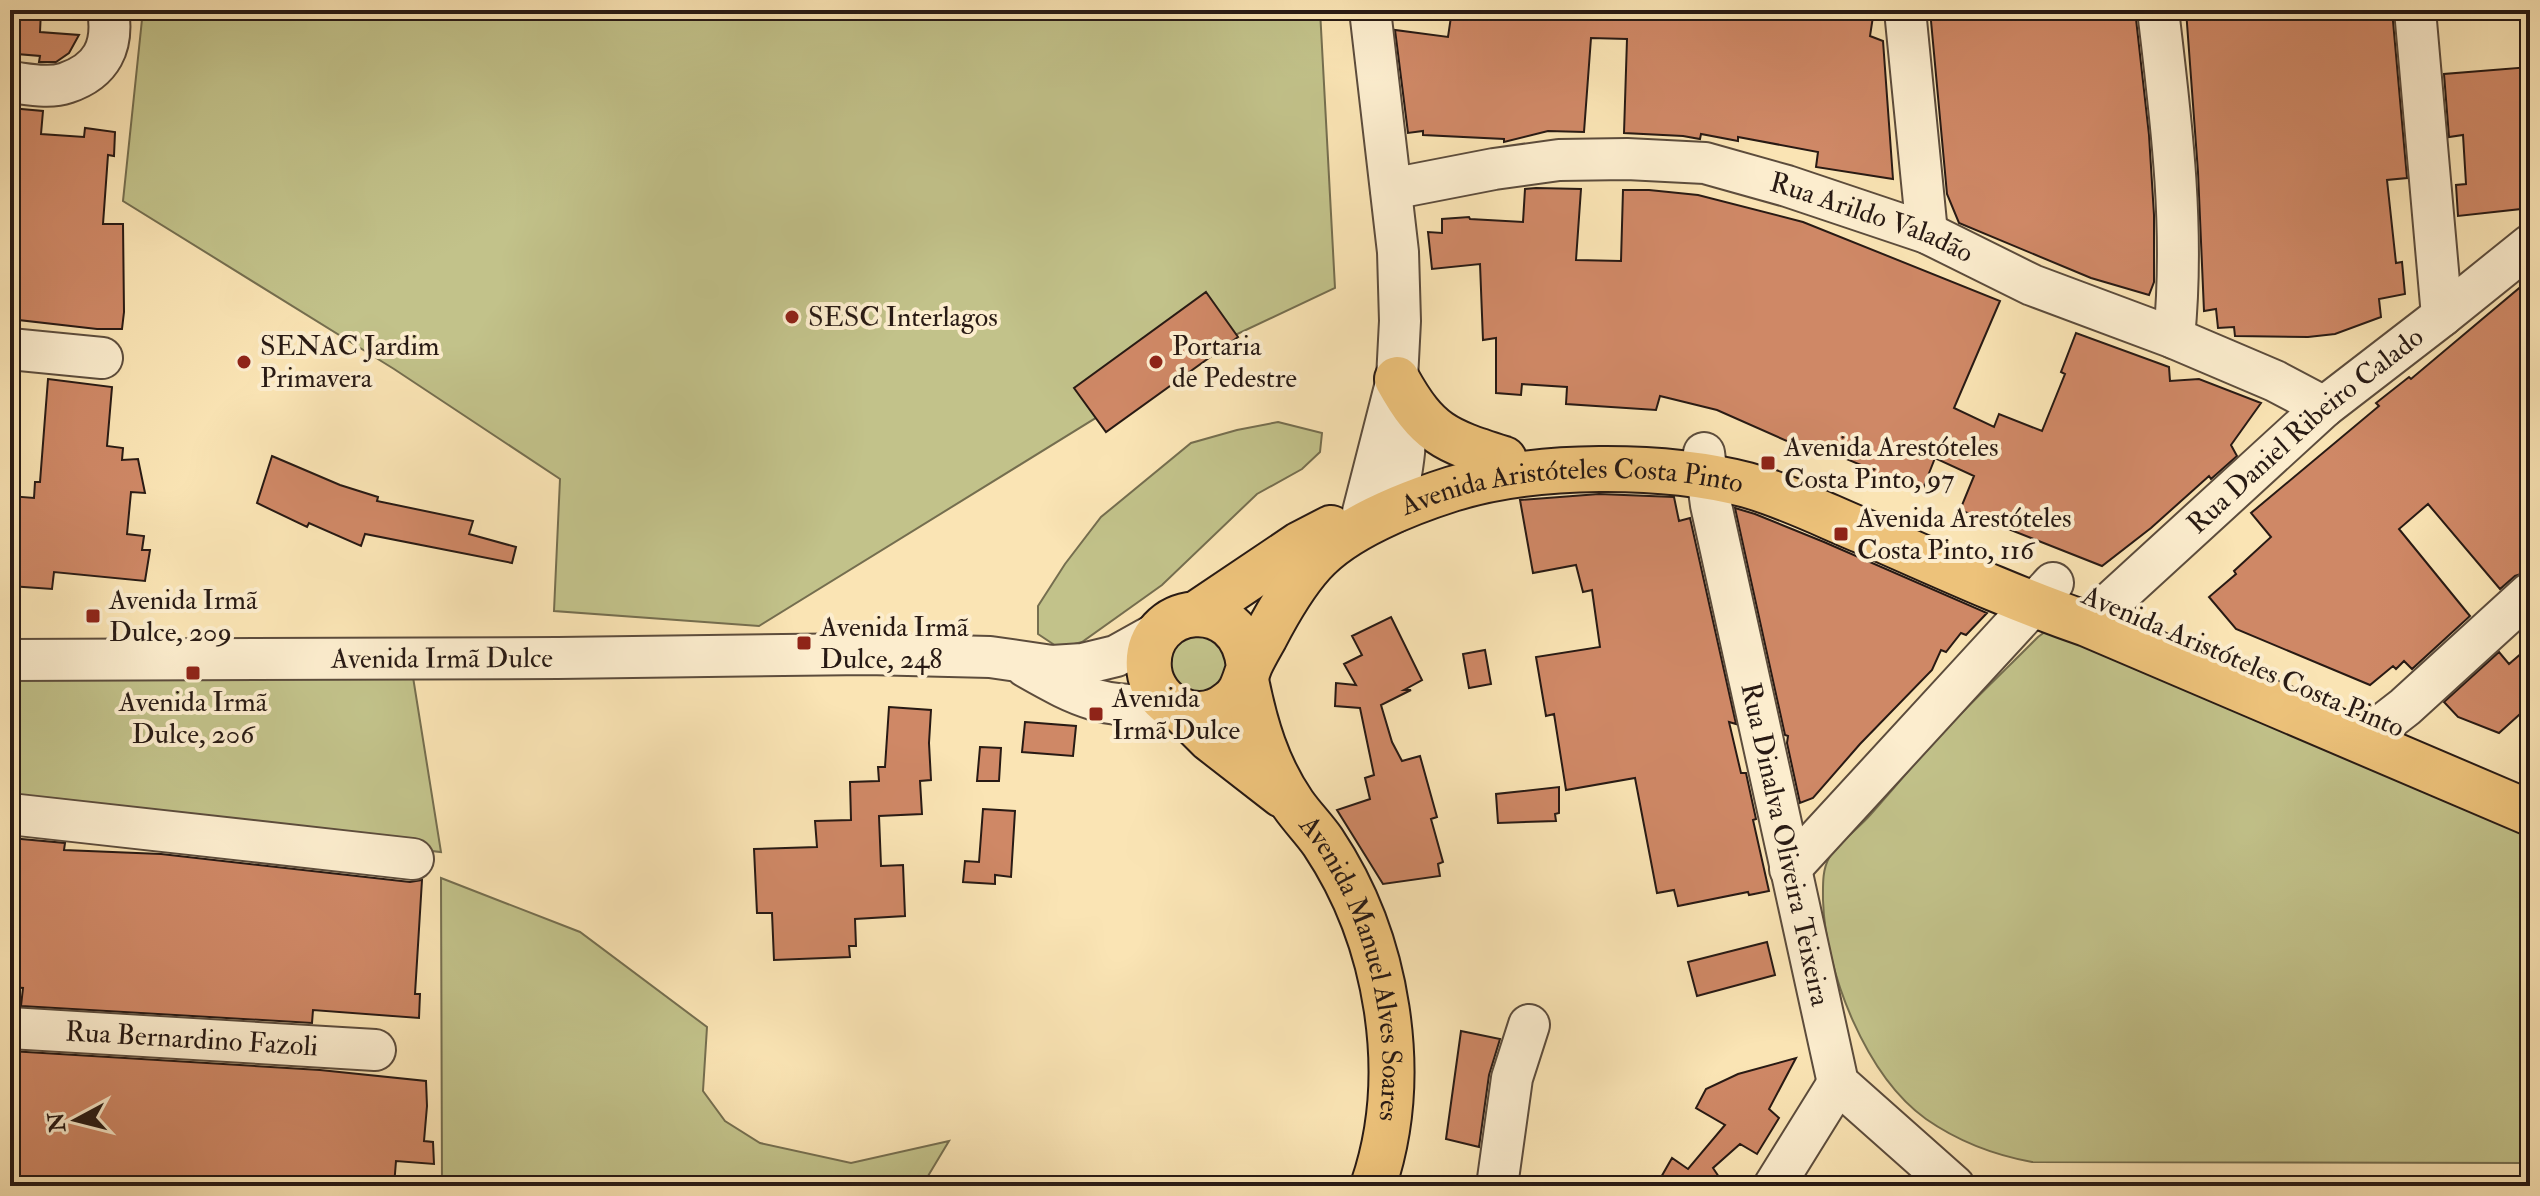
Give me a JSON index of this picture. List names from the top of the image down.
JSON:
{
  "streets": {
    "main road": ["Avenida Aristóteles Costa Pinto", "Avenida Manuel Alves Soares"],
    "street": [
      "Rua Arildo Valadão",
      "Rua Daniel Ribeiro Calado",
      "Avenida Irmã Dulce",
      "Rua Dinalva Oliveira Teixeira",
      "Rua Bernardino Fazoli"
    ]
  },
  "crossings": [
    ["Rua Arildo Valadão", "Rua Daniel Ribeiro Calado"],
    ["Rua Daniel Ribeiro Calado", "Avenida Aristóteles Costa Pinto"],
    ["Avenida Aristóteles Costa Pinto", "Avenida Irmã Dulce"],
    ["Avenida Aristóteles Costa Pinto", "Rua Dinalva Oliveira Teixeira"],
    ["Avenida Aristóteles Costa Pinto", "Avenida Manuel Alves Soares"],
    ["Avenida Irmã Dulce", "Avenida Manuel Alves Soares"]
  ],
  "places": {
    "other": ["SESC Interlagos", "SENAC Jardim Primavera", "Portaria de Pedestre"],
    "transit": [
      "Avenida Arestóteles Costa Pinto, 97",
      "Avenida Arestóteles Costa Pinto, 116",
      "Avenida Irmã Dulce, 209",
      "Avenida Irmã Dulce, 248",
      "Avenida Irmã Dulce, 206",
      "Avenida Irmã Dulce"
    ]
  },
  "north": "left"
}
